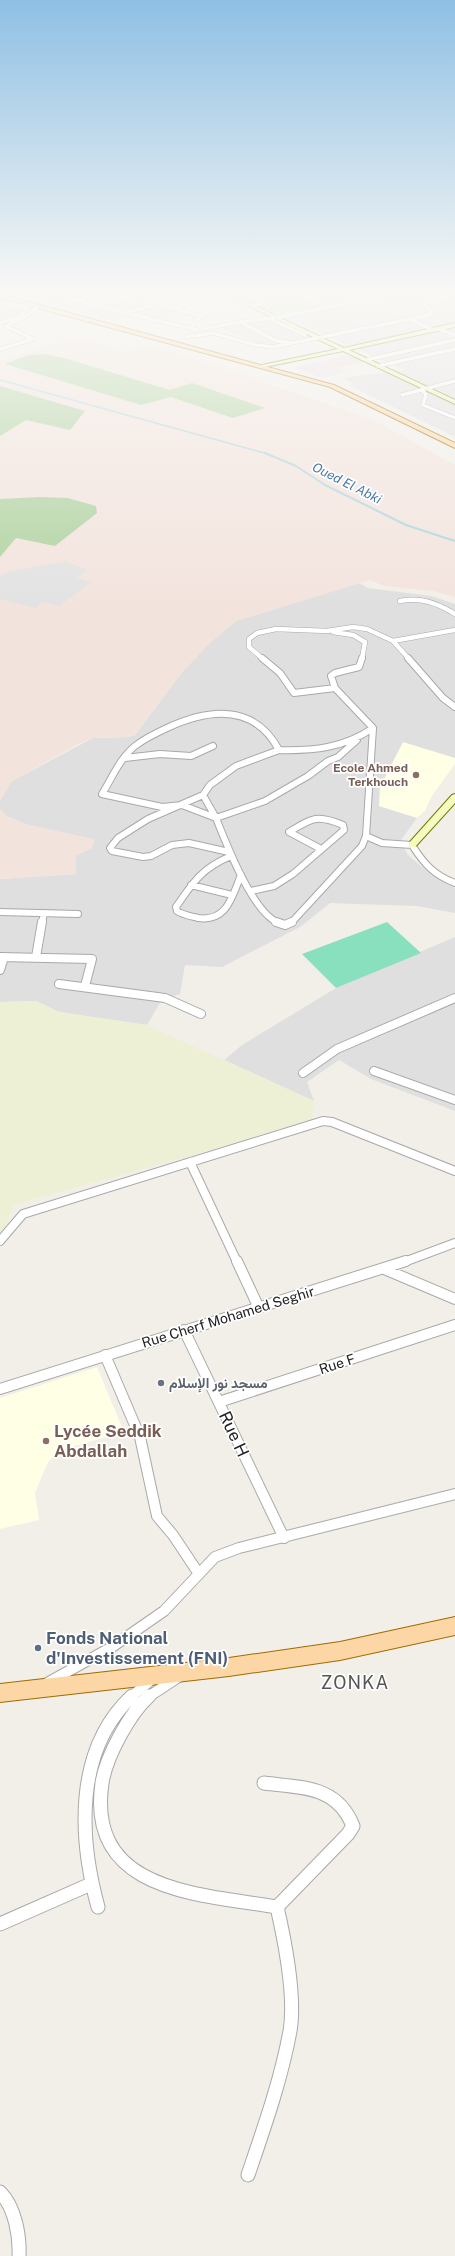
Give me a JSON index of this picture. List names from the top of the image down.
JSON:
{
  "streets": {
    "street": ["Rue Cherf Mohamed Seghir", "Rue F", "Rue H"]
  },
  "crossings": [
    ["Rue Cherf Mohamed Seghir", "Rue H"],
    ["Rue F", "Rue H"]
  ],
  "districts": ["ZONKA"],
  "water": ["Oued El Abki"],
  "places": [
    "Ecole Ahmed Terkhouch",
    "مسجد نور الإسلام",
    "Lycée Seddik Abdallah",
    "Fonds National d'Investissement (FNI)"
  ]
}
